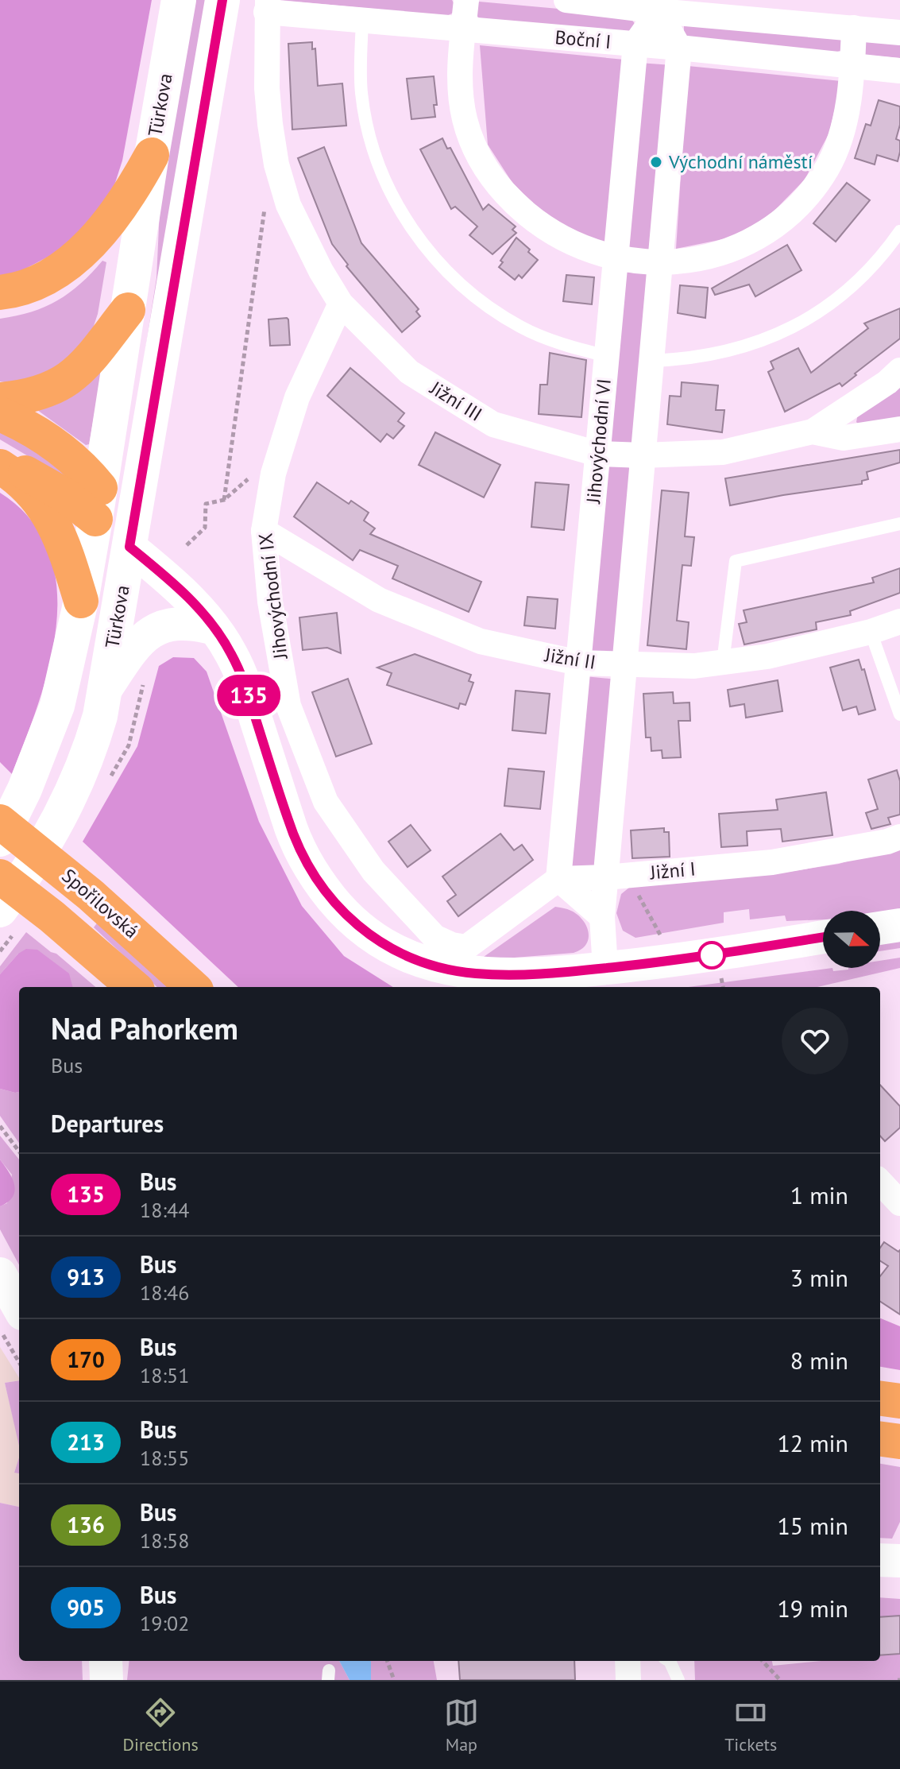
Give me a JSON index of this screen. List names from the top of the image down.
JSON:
{
  "streets": {
    "highway": ["Spořilovská"],
    "main road": ["Türkova"],
    "street": [
      "Boční I",
      "Jižní III",
      "Jihovýchodní VI",
      "Jihovýchodní IX",
      "Jižní II",
      "Jižní I"
    ]
  },
  "crossings": [
    ["Boční I", "Jižní III"],
    ["Boční I", "Jihovýchodní VI"],
    ["Jižní III", "Jihovýchodní VI"],
    ["Jižní III", "Jihovýchodní IX"],
    ["Jihovýchodní VI", "Jihovýchodní IX"],
    ["Jihovýchodní VI", "Jižní II"],
    ["Jihovýchodní VI", "Jižní I"],
    ["Jihovýchodní IX", "Jižní II"],
    ["Jihovýchodní IX", "Jižní I"]
  ],
  "places": ["Východní náměstí"],
  "lines": ["bus line 135"],
  "north": "right",
  "page": {
    "on_map": "135",
    "heading": [
      ["Nad Pahorkem", "Bus"],
      "Departures"
    ],
    "list": [
      {
        "mark": "135",
        "name": "Bus",
        "note": "18:44",
        "value": "1 min"
      },
      {
        "mark": "913",
        "name": "Bus",
        "note": "18:46",
        "value": "3 min"
      },
      {
        "mark": "170",
        "name": "Bus",
        "note": "18:51",
        "value": "8 min"
      },
      {
        "mark": "213",
        "name": "Bus",
        "note": "18:55",
        "value": "12 min"
      },
      {
        "mark": "136",
        "name": "Bus",
        "note": "18:58",
        "value": "15 min"
      },
      {
        "mark": "905",
        "name": "Bus",
        "note": "19:02",
        "value": "19 min"
      }
    ],
    "tabs": ["Directions", "Map", "Tickets"]
  }
}
